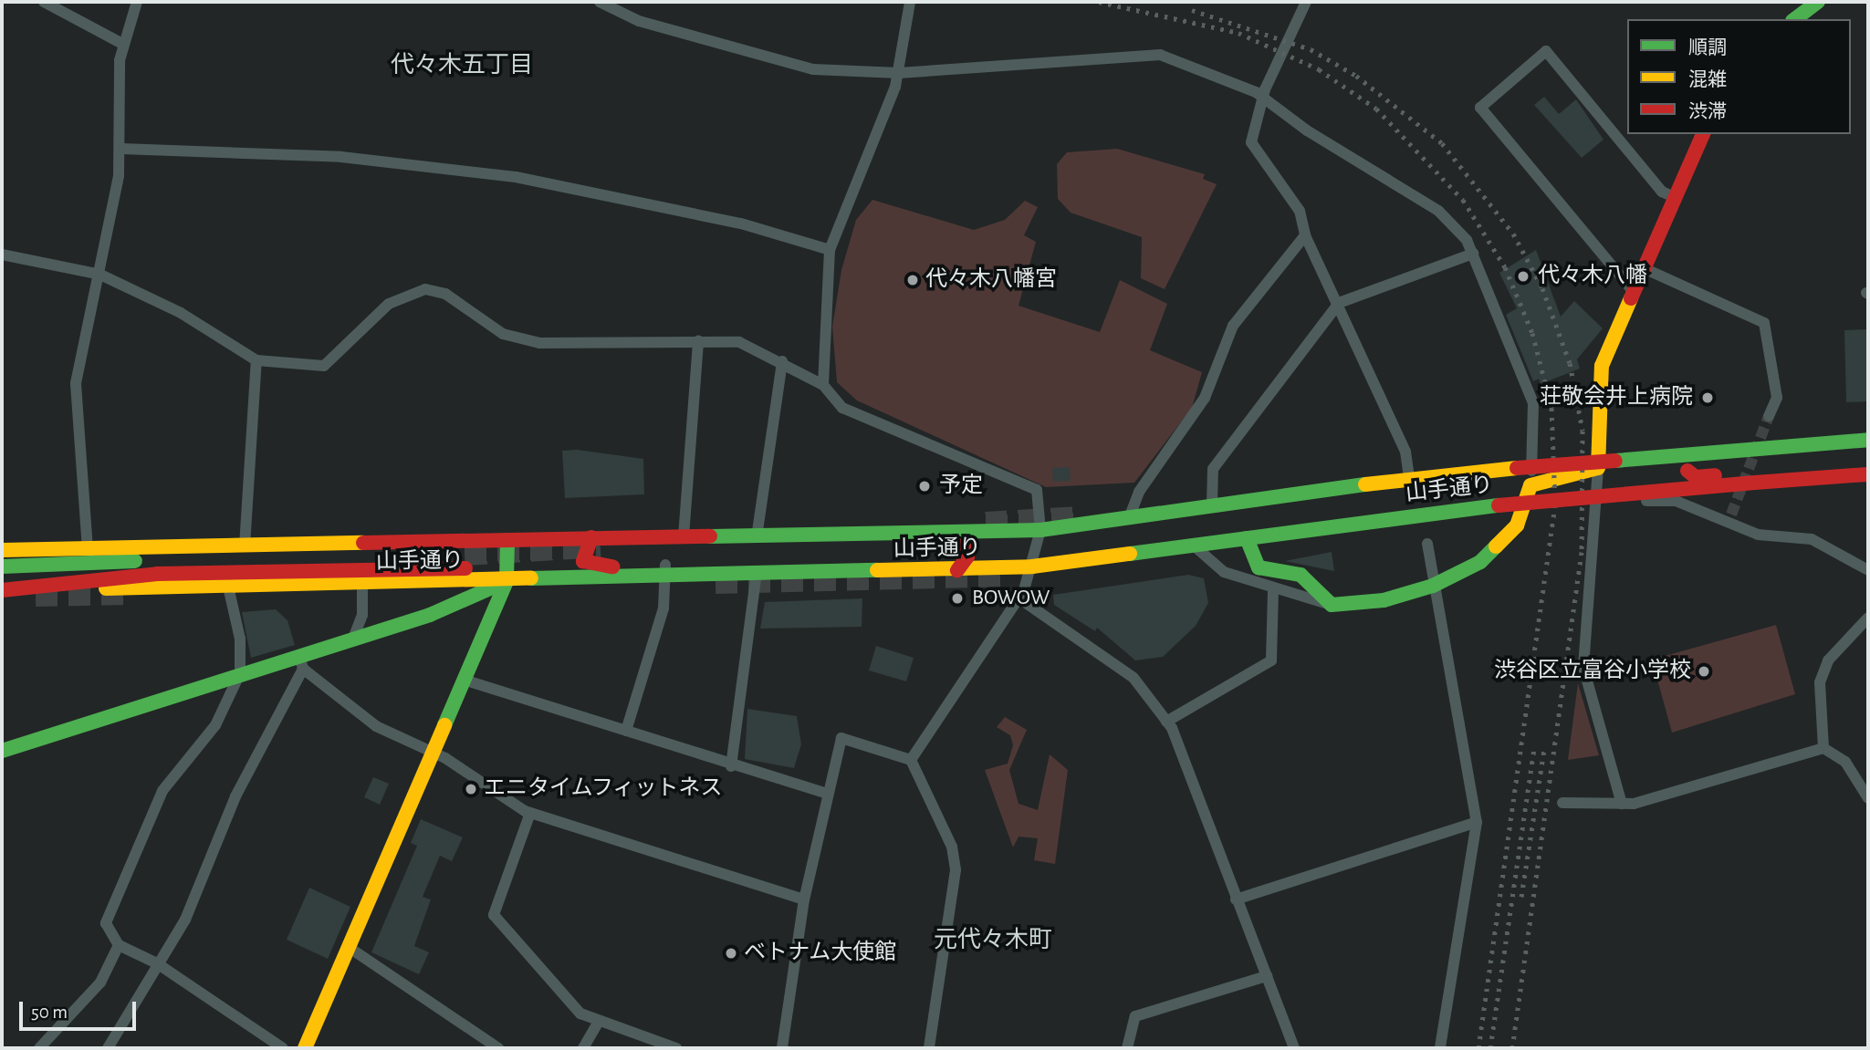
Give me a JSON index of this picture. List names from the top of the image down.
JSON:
{
  "streets": {
    "main road": ["山手通り"]
  },
  "districts": ["代々木五丁目", "元代々木町"],
  "places": [
    "代々木八幡",
    "代々木八幡宮",
    "荘敬会井上病院",
    "予定",
    "BOWOW",
    "渋谷区立富谷小学校",
    "エニタイムフィットネス",
    "ベトナム大使館"
  ],
  "legend": ["順調", "混雑", "渋滞"],
  "scale_bar": "50 m"
}
